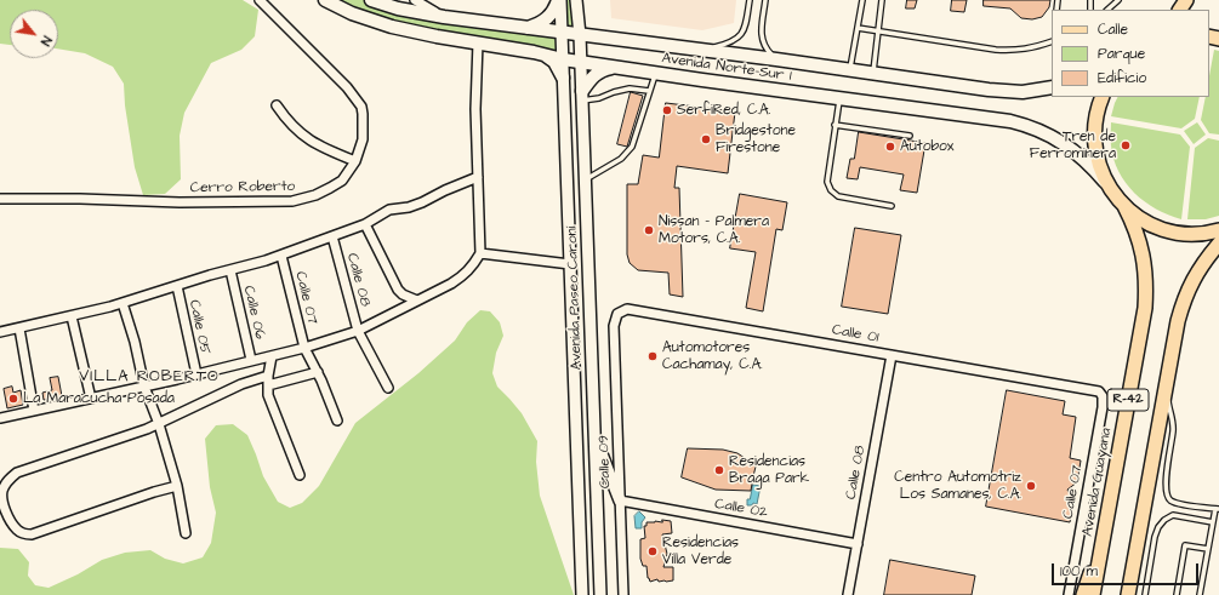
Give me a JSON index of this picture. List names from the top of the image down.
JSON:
{
  "streets": {
    "main road": ["Avenida Norte-Sur 1", "R-42", "Avenida Guayana"],
    "street": [
      "Cerro Roberto",
      "Calle 08",
      "Calle 07",
      "Avenida Paseo Caroní",
      "Calle 06",
      "Calle 05",
      "Calle 01",
      "Calle 09",
      "Calle 02"
    ]
  },
  "crossings": [
    ["Avenida Norte-Sur 1", "Avenida Paseo Caroní"],
    ["Avenida Norte-Sur 1", "R-42"],
    ["Calle 08", "Calle 01"],
    ["Calle 08", "Calle 02"],
    ["Calle 07", "Calle 01"],
    ["Calle 01", "Calle 09"],
    ["R-42", "Avenida Guayana"],
    ["Calle 09", "Calle 02"]
  ],
  "districts": ["VILLA ROBERTO"],
  "places": [
    "SerfiRed, C.A.",
    "Bridgestone Firestone",
    "Tren de Ferrominera",
    "Autobox",
    "Nissan - Palmera Motors, C.A.",
    "Automotores Cachamay, C.A.",
    "La Maracucha Posada",
    "Residencias Braga Park",
    "Centro Automotriz Los Samanes, C.A.",
    "Residencias Villa Verde"
  ],
  "legend": ["Calle", "Parque", "Edificio"],
  "scale_bar": "100 m",
  "north": "bottom right"
}
